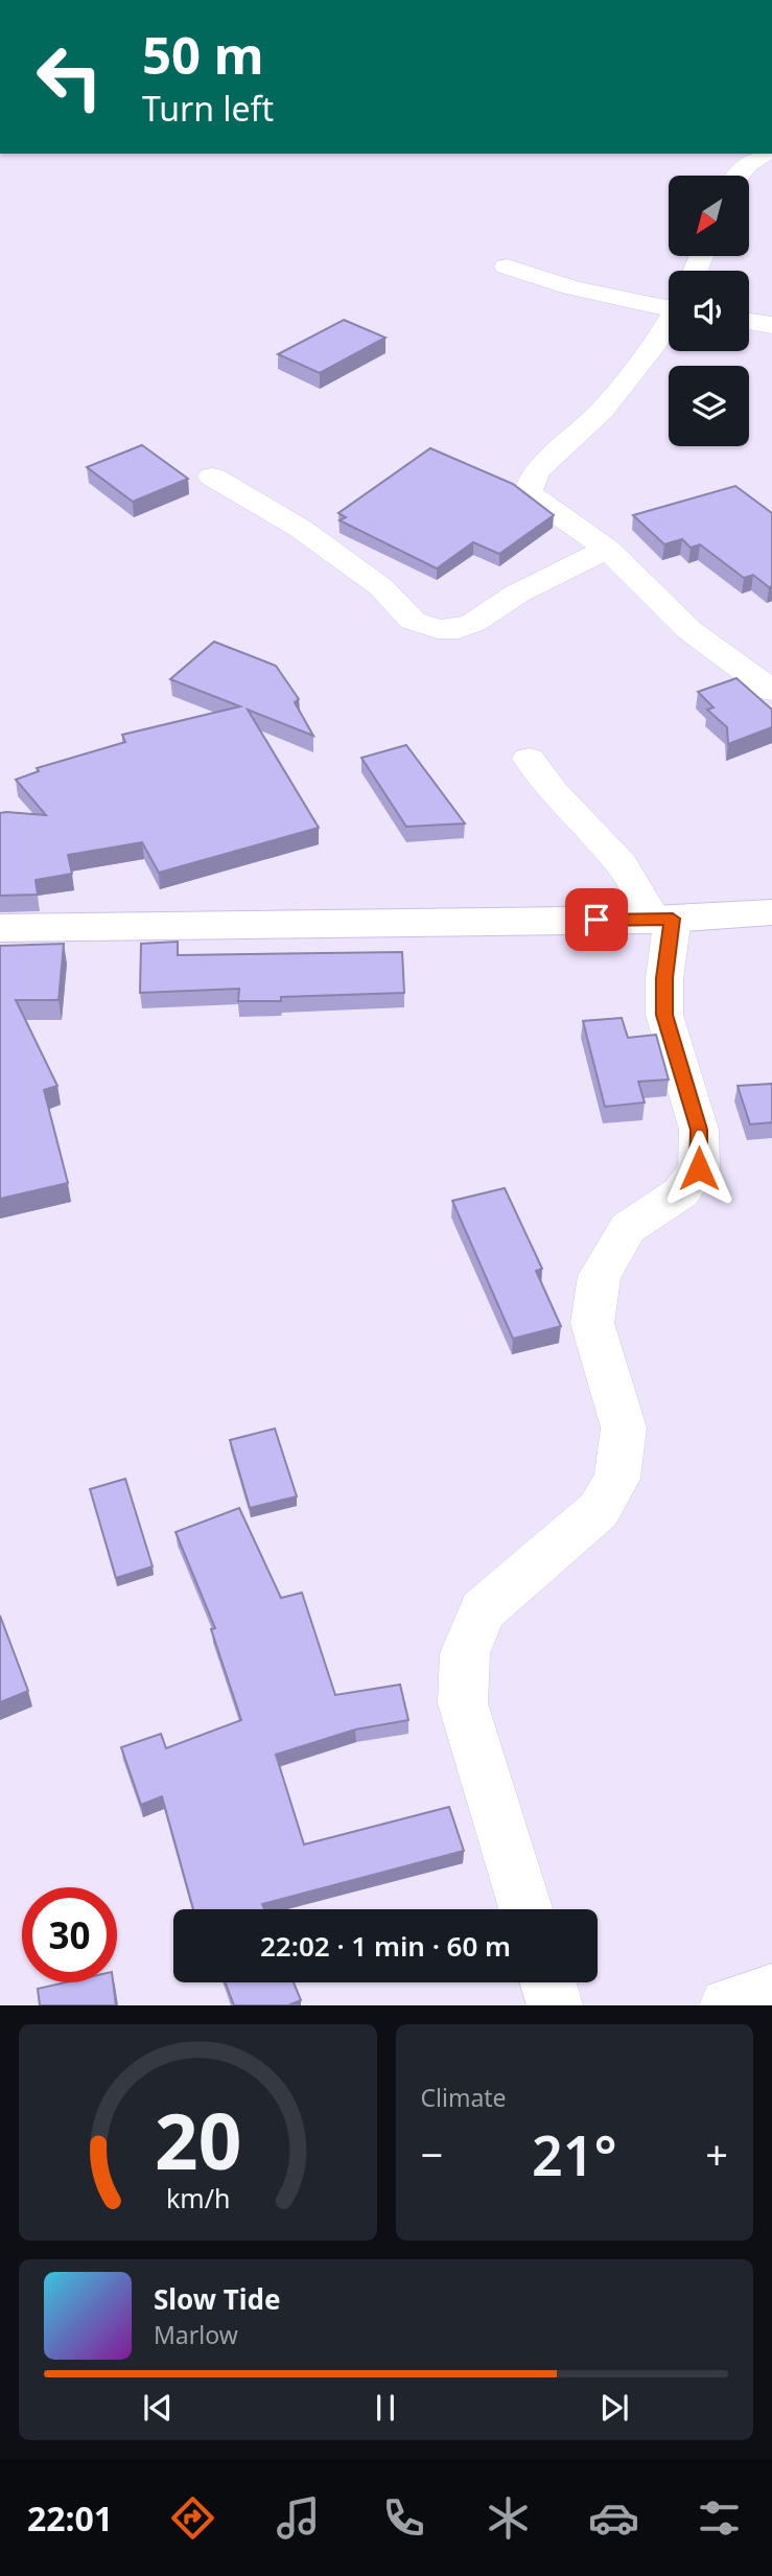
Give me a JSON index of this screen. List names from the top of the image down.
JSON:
{
  "north": "bottom left",
  "page": {
    "turn": ["50 m", "Turn left"],
    "limit": "30",
    "trip": "22:02 · 1 min · 60 m",
    "tile": "Climate",
    "heat": ["−", "21°", "+"],
    "song": ["Slow Tide", "Marlow"],
    "tabs": "22:01",
    "gauge": ["20", "km/h"]
  }
}
